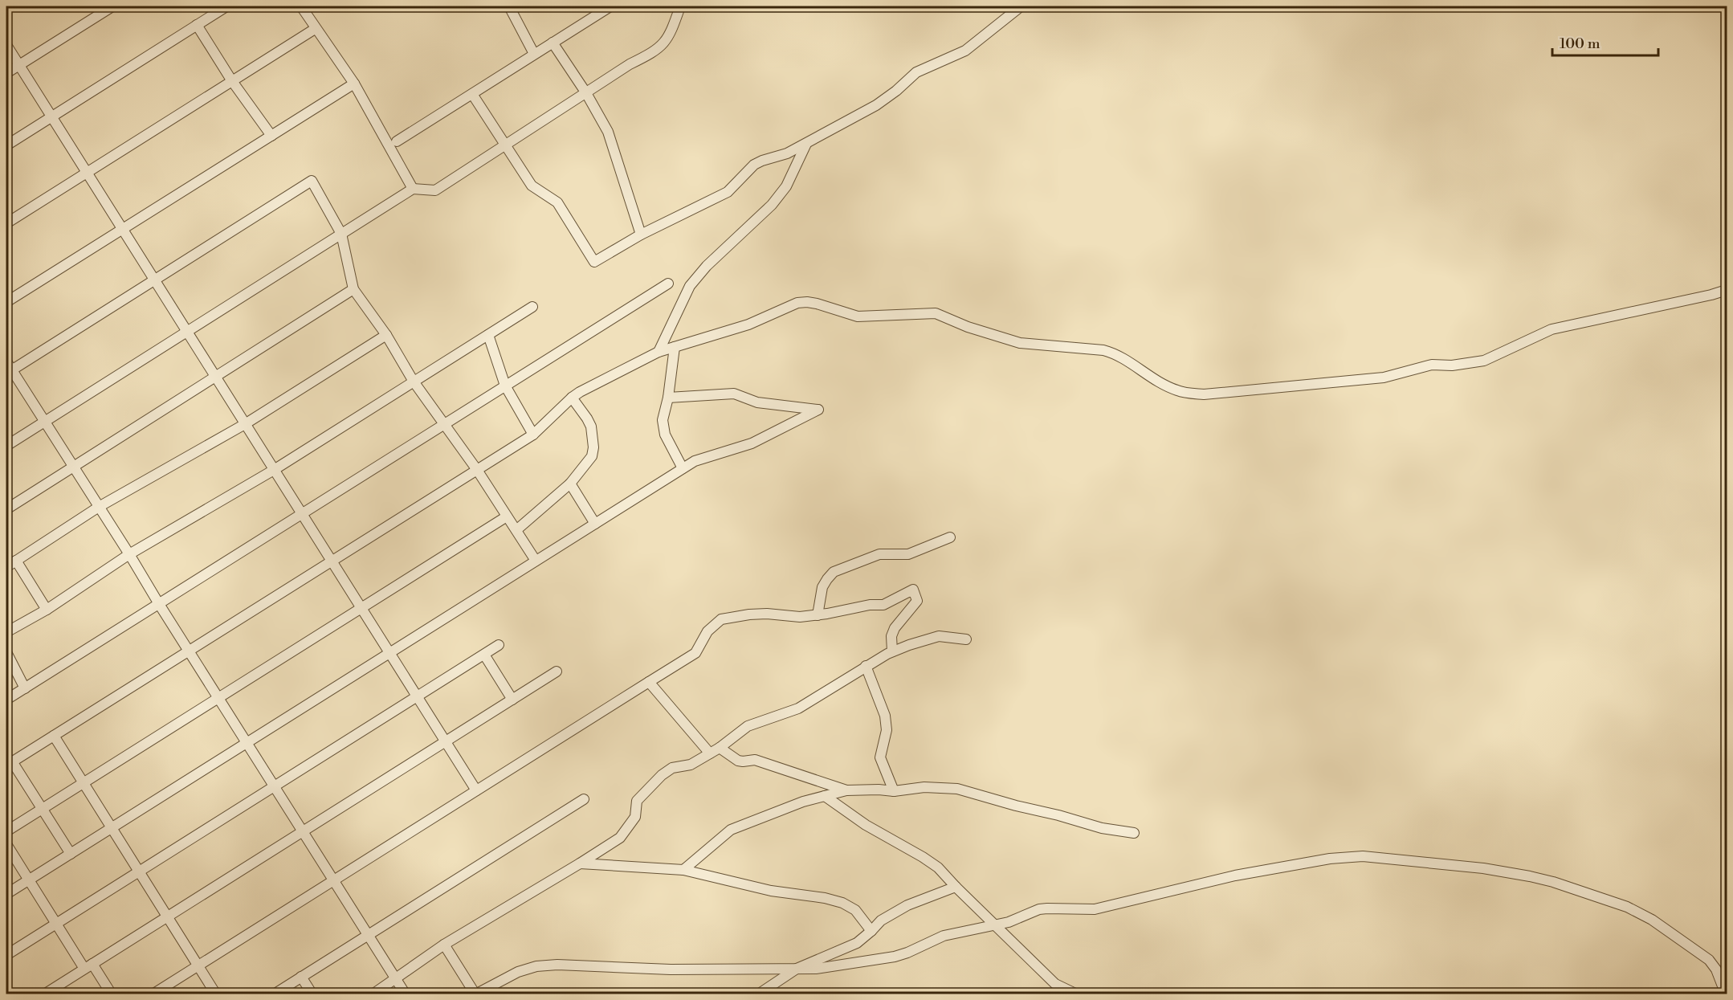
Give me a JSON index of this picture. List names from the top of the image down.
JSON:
{
  "scale_bar": "100 m"
}
